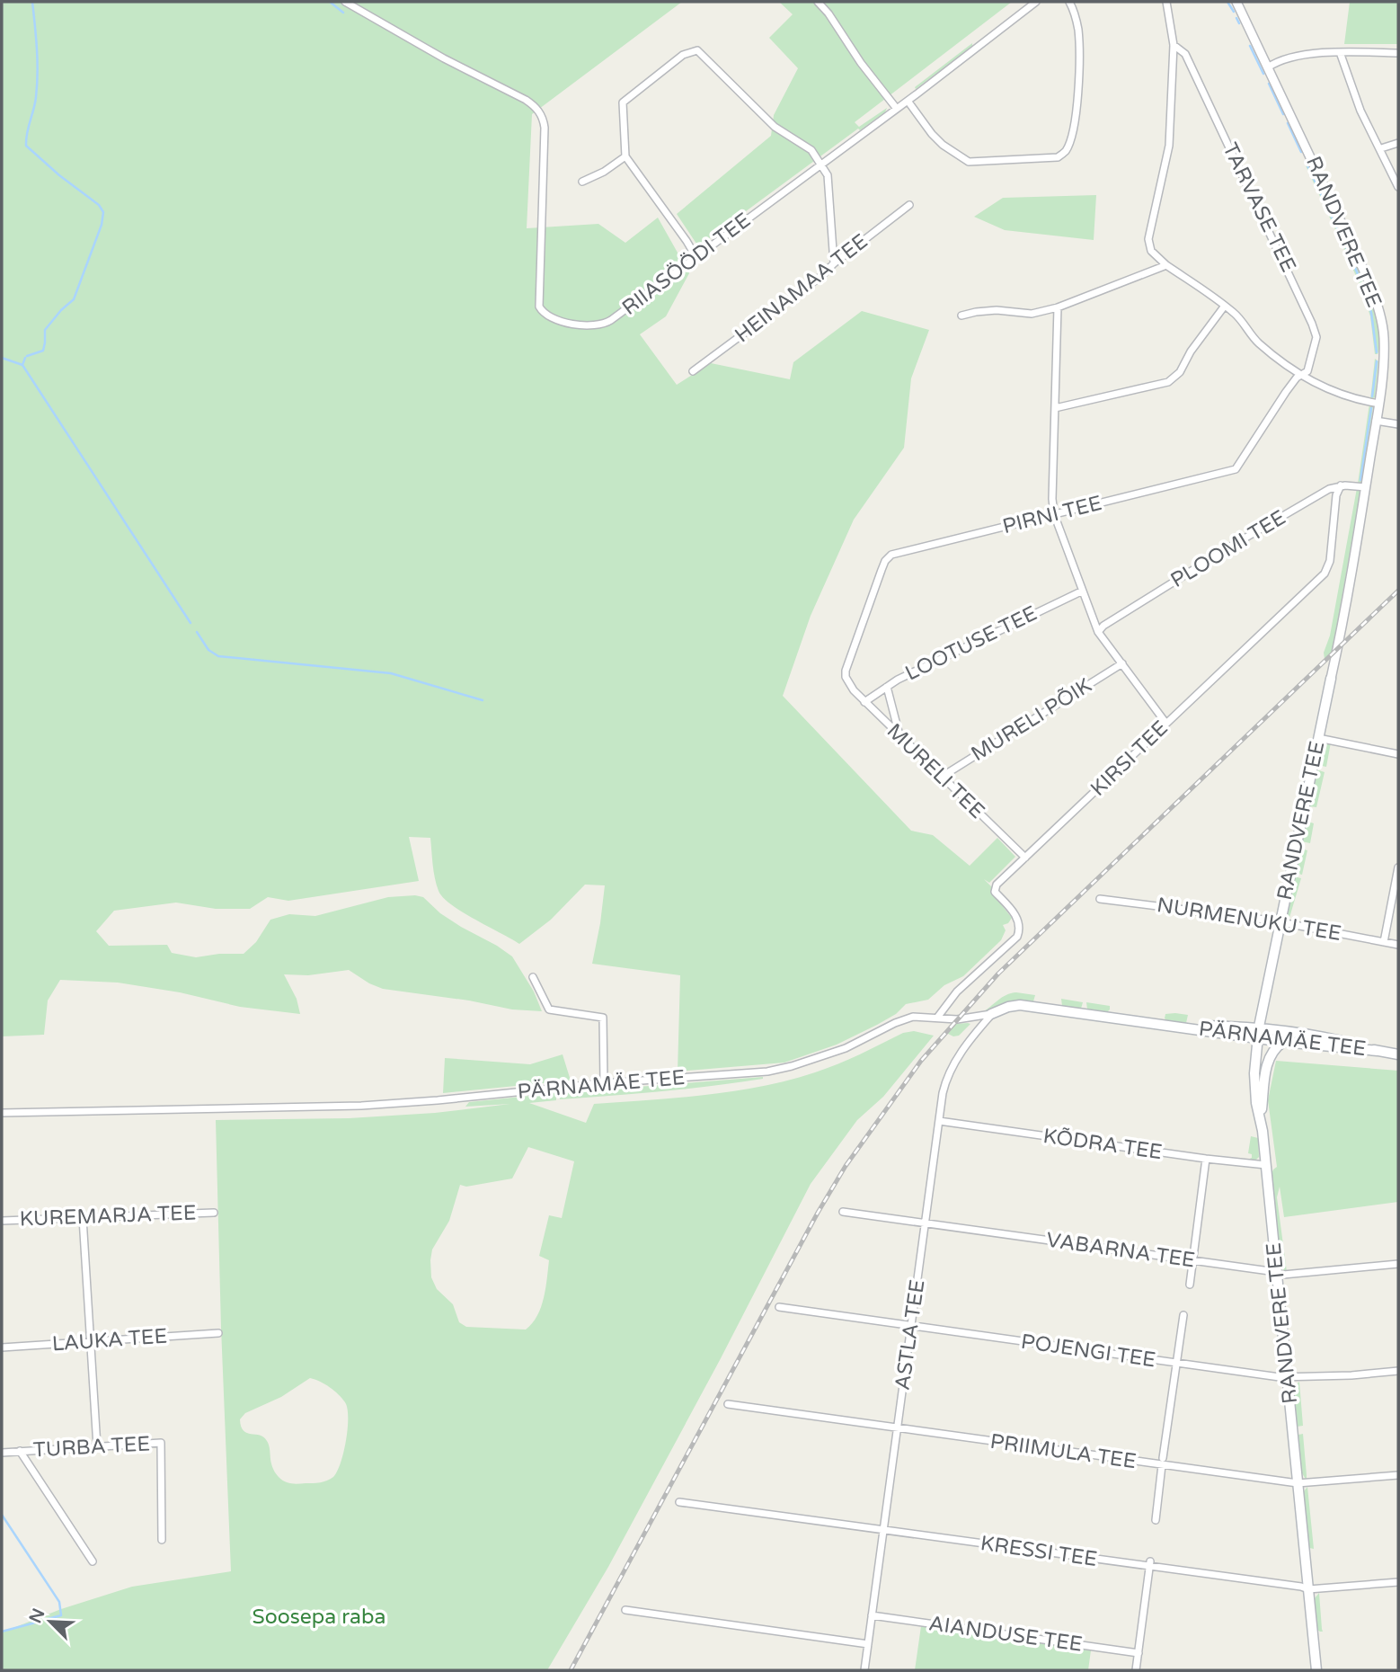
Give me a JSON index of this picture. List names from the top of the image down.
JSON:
{
  "streets": {
    "main road": ["RANDVERE TEE", "PÄRNAMÄE TEE"],
    "street": [
      "TARVASE TEE",
      "RIIASÖÖDI TEE",
      "HEINAMAA TEE",
      "PIRNI TEE",
      "PLOOMI TEE",
      "LOOTUSE TEE",
      "MURELI PÕIK",
      "KIRSI TEE",
      "MURELI TEE",
      "NURMENUKU TEE",
      "KÕDRA TEE",
      "KUREMARJA TEE",
      "VABARNA TEE",
      "ASTLA TEE",
      "LAUKA TEE",
      "POJENGI TEE",
      "TURBA TEE",
      "PRIIMULA TEE",
      "KRESSI TEE",
      "AIANDUSE TEE"
    ]
  },
  "crossings": [
    ["TARVASE TEE", "PIRNI TEE"],
    ["RANDVERE TEE", "PLOOMI TEE"],
    ["RANDVERE TEE", "NURMENUKU TEE"],
    ["RANDVERE TEE", "PÄRNAMÄE TEE"],
    ["RANDVERE TEE", "KÕDRA TEE"],
    ["RANDVERE TEE", "VABARNA TEE"],
    ["RANDVERE TEE", "POJENGI TEE"],
    ["RANDVERE TEE", "PRIIMULA TEE"],
    ["RANDVERE TEE", "KRESSI TEE"],
    ["PIRNI TEE", "MURELI TEE"],
    ["PLOOMI TEE", "KIRSI TEE"],
    ["LOOTUSE TEE", "MURELI TEE"],
    ["MURELI PÕIK", "MURELI TEE"],
    ["KIRSI TEE", "MURELI TEE"],
    ["KIRSI TEE", "PÄRNAMÄE TEE"],
    ["PÄRNAMÄE TEE", "ASTLA TEE"],
    ["KÕDRA TEE", "ASTLA TEE"],
    ["VABARNA TEE", "ASTLA TEE"],
    ["ASTLA TEE", "POJENGI TEE"],
    ["ASTLA TEE", "PRIIMULA TEE"],
    ["ASTLA TEE", "KRESSI TEE"],
    ["ASTLA TEE", "AIANDUSE TEE"]
  ],
  "parks": ["Soosepa raba"],
  "north": "top left"
}
